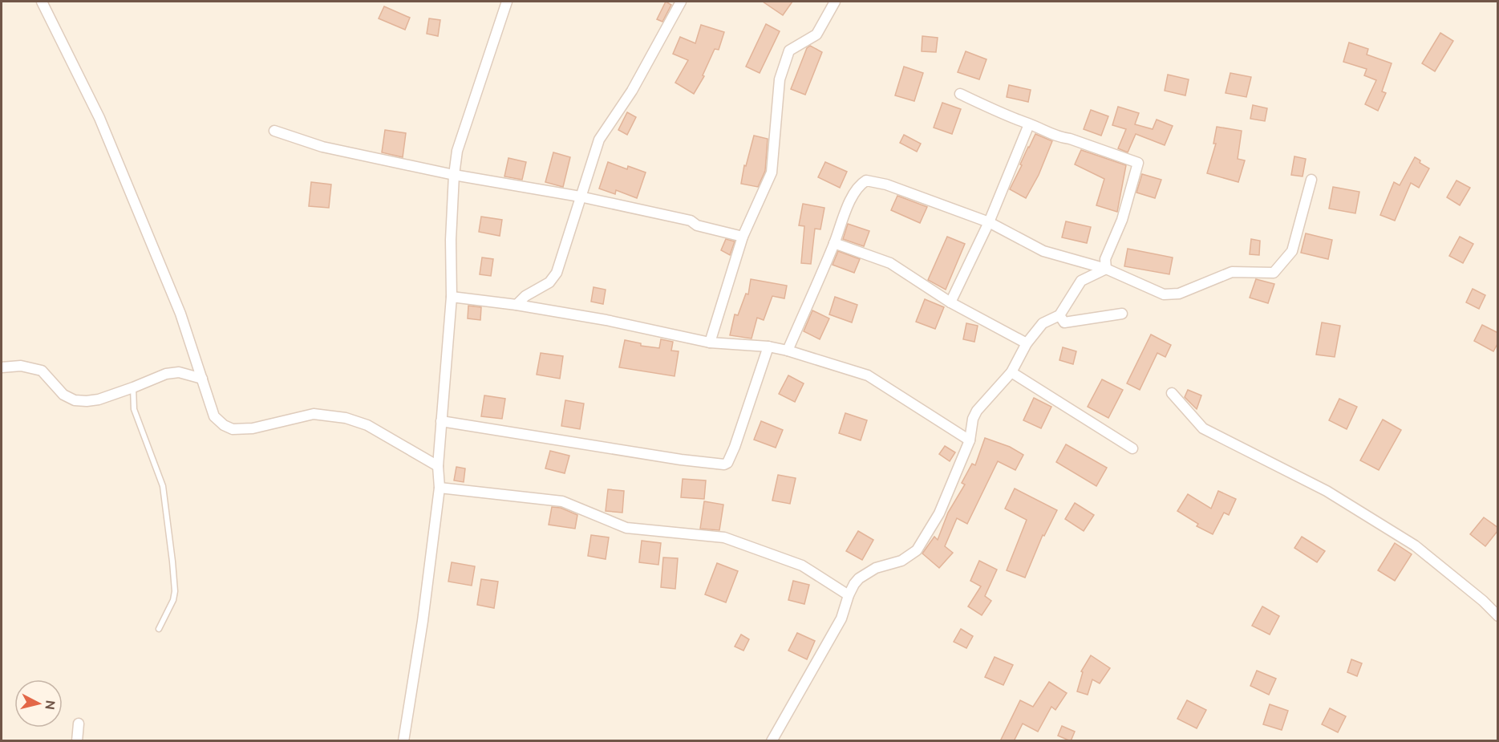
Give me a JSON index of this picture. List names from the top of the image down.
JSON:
{
  "north": "right"
}
